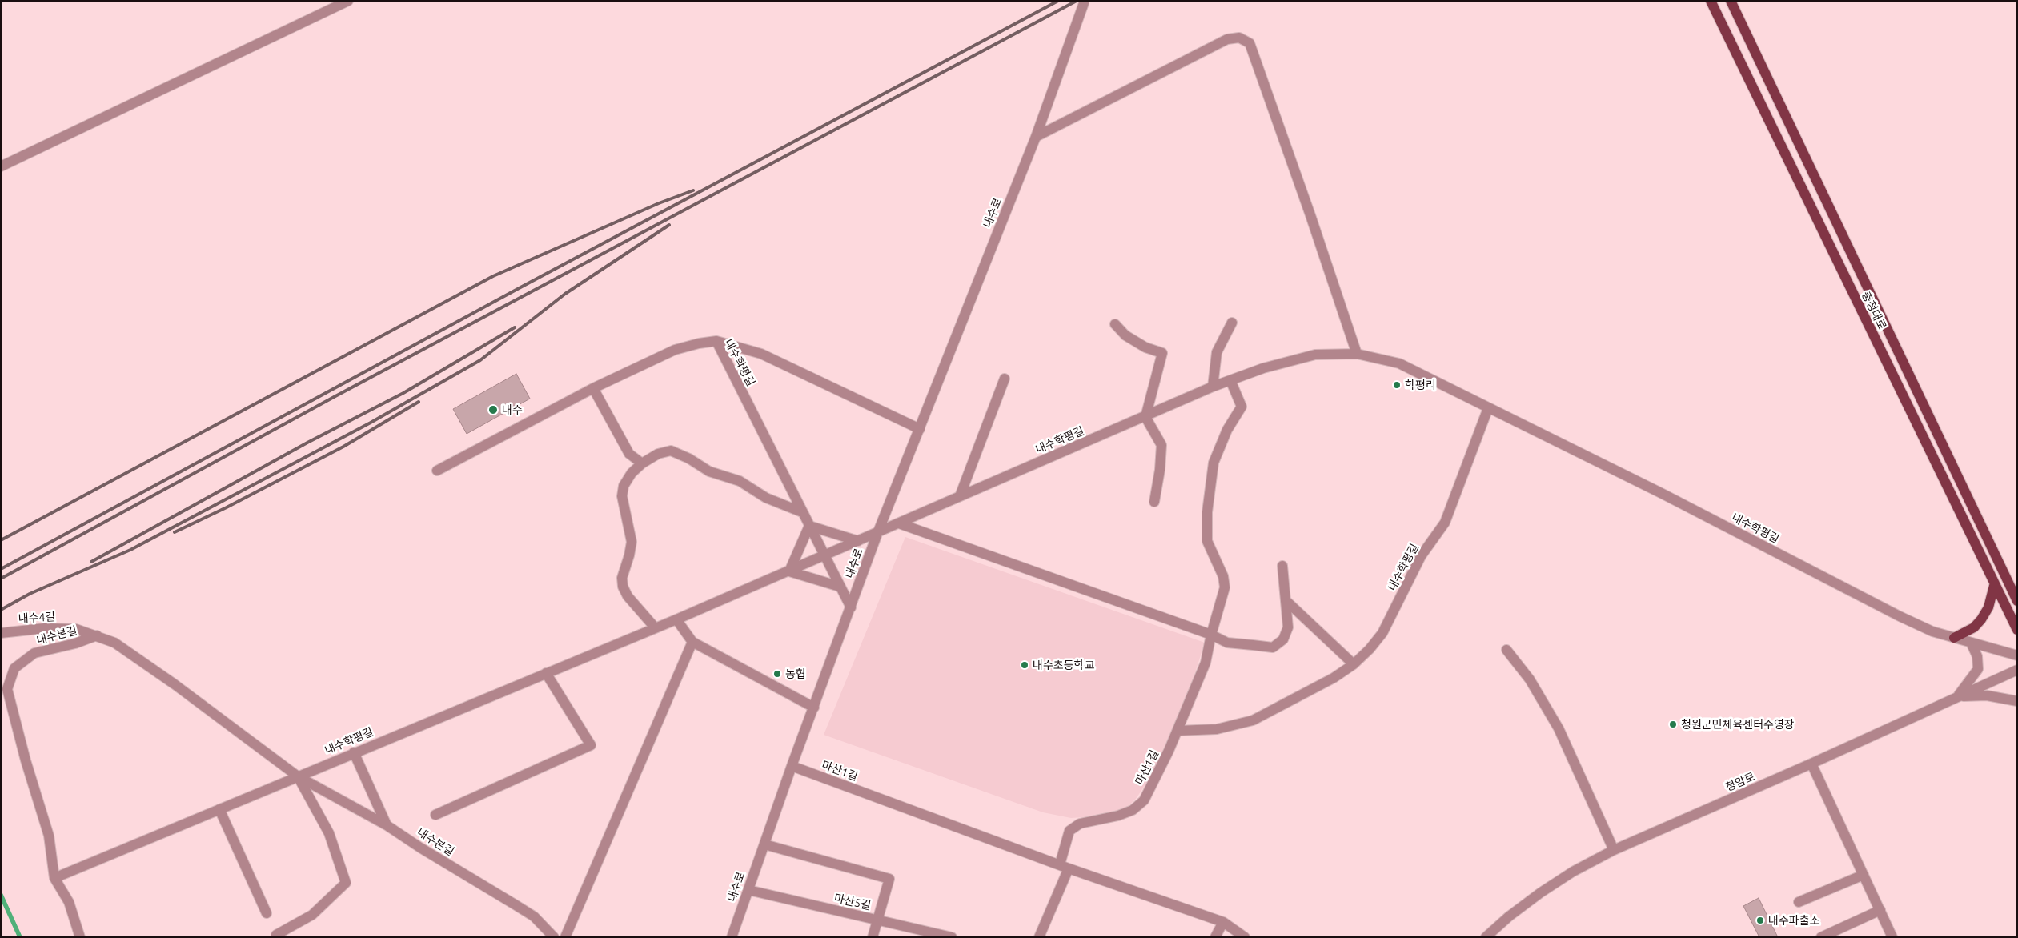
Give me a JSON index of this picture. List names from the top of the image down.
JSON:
{
  "streets": {
    "main road": ["충청대로"],
    "street": [
      "내수로",
      "내수학평길",
      "내수4길",
      "내수본길",
      "마산1길",
      "청암로",
      "마산5길"
    ]
  },
  "crossings": [
    ["내수로", "내수학평길"],
    ["내수로", "마산1길"],
    ["내수로", "마산5길"],
    ["내수학평길", "내수본길"],
    ["내수학평길", "마산1길"],
    ["내수4길", "내수본길"]
  ],
  "places": [
    "학평리",
    "내수",
    "내수초등학교",
    "농협",
    "청원군민체육센터수영장",
    "내수파출소"
  ]
}
